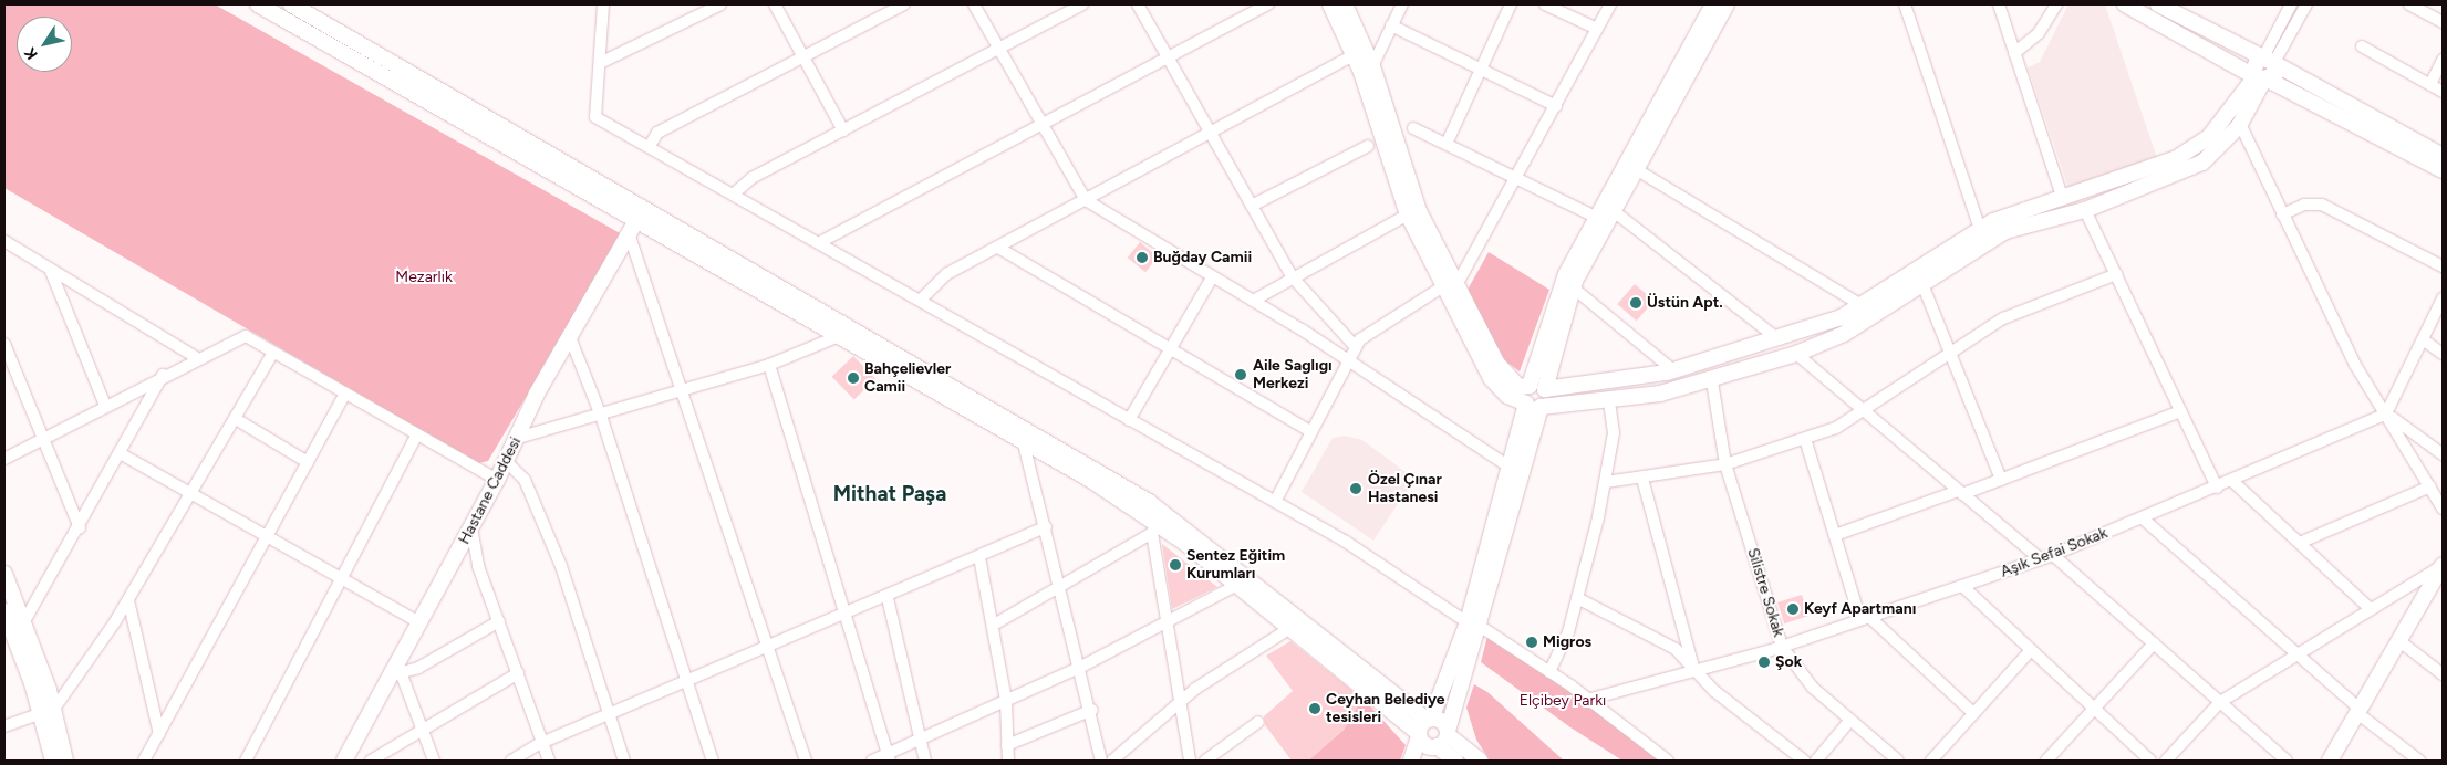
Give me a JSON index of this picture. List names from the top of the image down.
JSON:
{
  "streets": {
    "street": ["Hastane Caddesi", "Aşık Sefai Sokak", "Silistre Sokak"]
  },
  "crossings": [
    ["Aşık Sefai Sokak", "Silistre Sokak"]
  ],
  "districts": ["Mithat Paşa"],
  "parks": ["Mezarlık", "Elçibey Parkı"],
  "places": [
    "Buğday Camii",
    "Üstün Apt.",
    "Aile Saglıgı Merkezi",
    "Bahçelievler Camii",
    "Özel Çınar Hastanesi",
    "Sentez Eğitim Kurumları",
    "Keyf Apartmanı",
    "Migros",
    "Şok",
    "Ceyhan Belediye tesisleri"
  ],
  "north": "bottom left"
}
